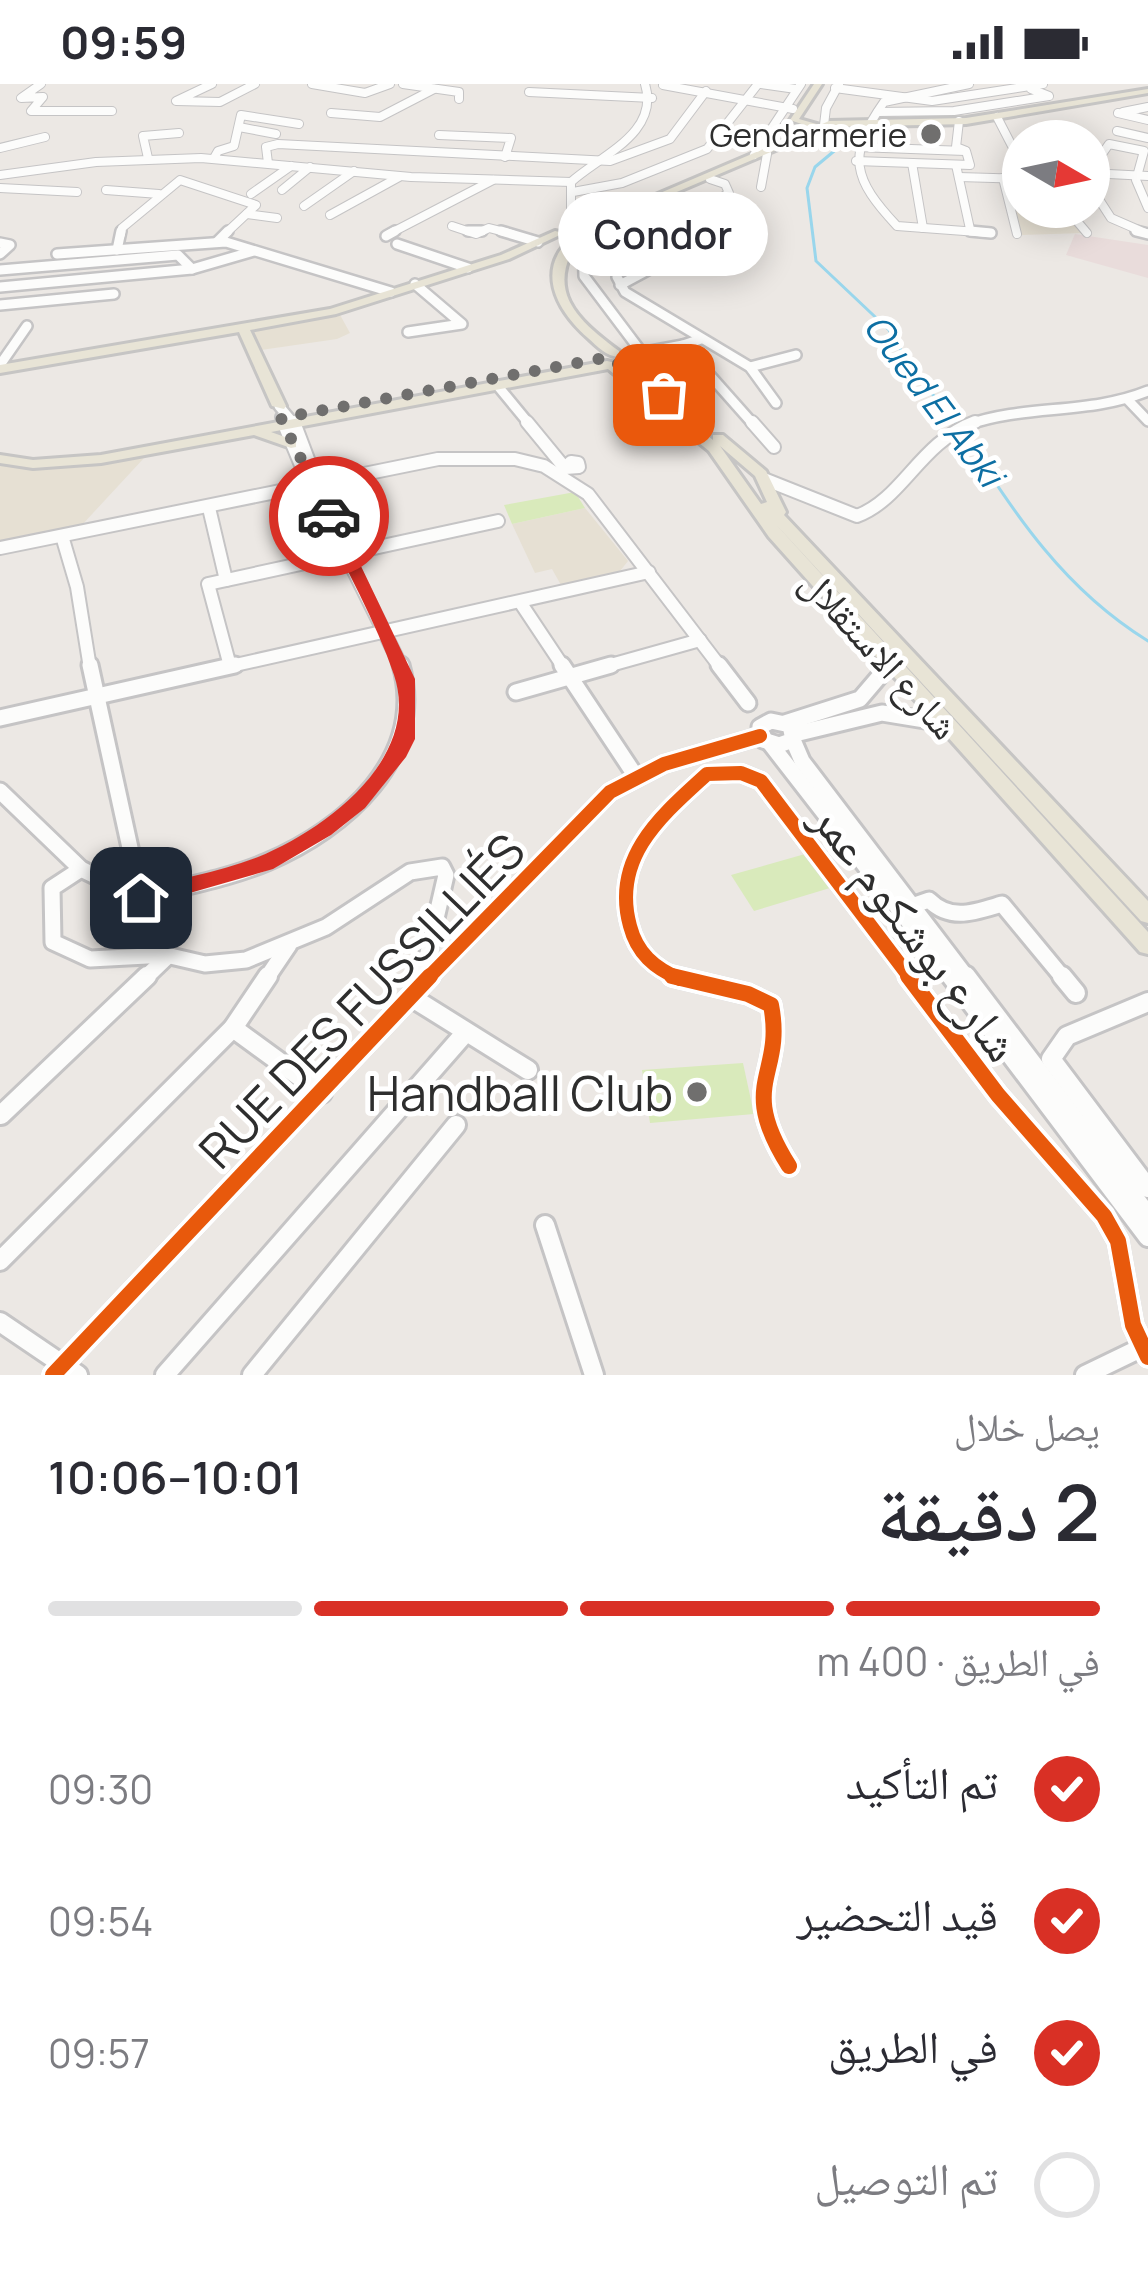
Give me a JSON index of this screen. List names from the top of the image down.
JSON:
{
  "streets": {
    "main road": ["شارع الاستقلال"],
    "street": ["شارع بوشكوم عمر", "RUE DES FUSSILLIÉS"]
  },
  "crossings": [
    ["شارع بوشكوم عمر", "RUE DES FUSSILLIÉS"]
  ],
  "water": ["Oued El Abki"],
  "places": ["Gendarmerie", "Condor", "Handball Club"],
  "north": "right",
  "page": {
    "status": "09:59",
    "bubble": "Condor",
    "heading": ["2 دقيقة", "يصل خلال", "10:01–10:06"],
    "bar": "في الطريق · 400 m",
    "list": [
      ["تم التأكيد", "09:30"],
      ["قيد التحضير", "09:54"],
      ["في الطريق", "09:57"],
      "تم التوصيل"
    ]
  }
}
